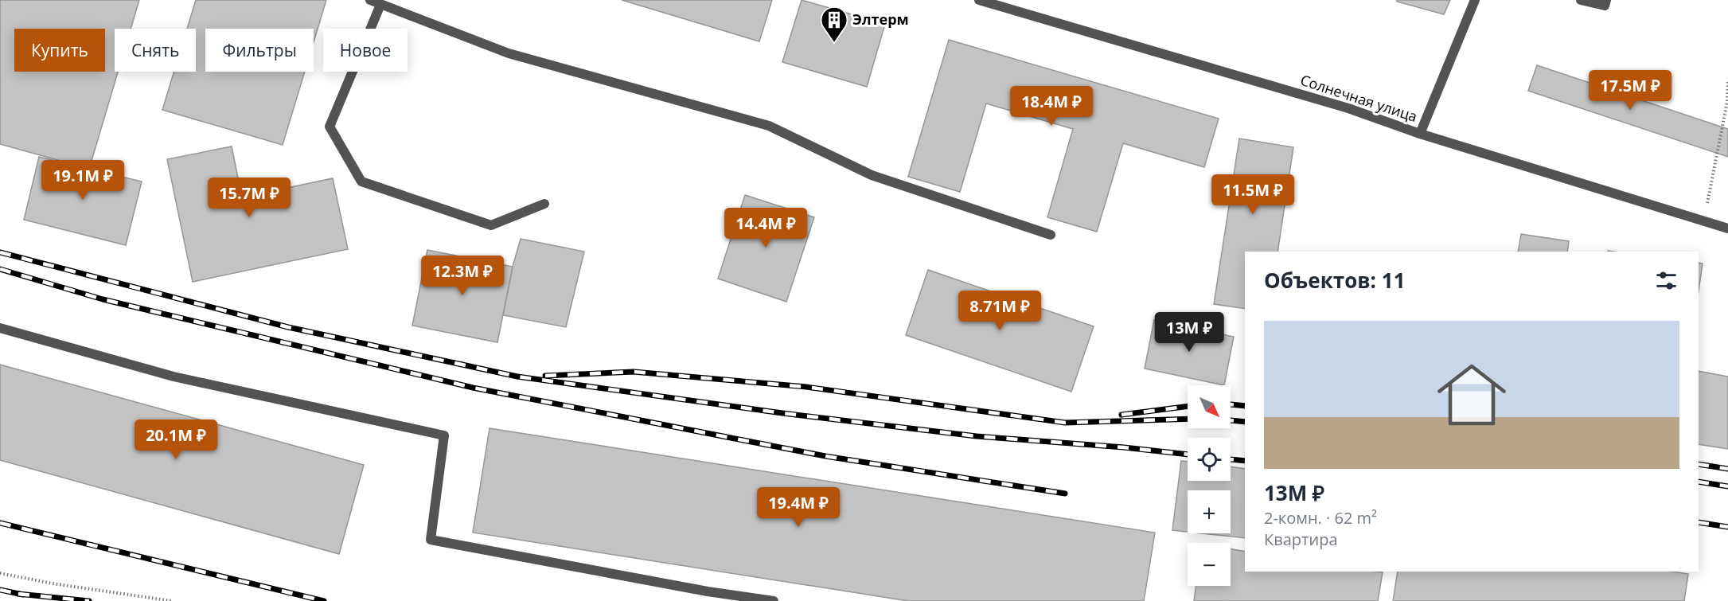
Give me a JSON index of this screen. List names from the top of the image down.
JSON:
{
  "streets": {
    "street": ["Солнечная улица"]
  },
  "places": {
    "building": ["Элтерм"]
  },
  "north": "bottom right",
  "page": {
    "chip": [
      "Купить",
      "Снять",
      "Фильтры",
      "Новое"
    ],
    "price": [
      "17.5M ₽",
      "18.4M ₽",
      "19.1M ₽",
      "11.5M ₽",
      "15.7M ₽",
      "14.4M ₽",
      "12.3M ₽",
      "8.71M ₽",
      "13M ₽",
      "20.1M ₽",
      "19.4M ₽"
    ],
    "heading": "Объектов: 11",
    "list": [
      {
        "name": "13M ₽",
        "note": "2-комн. · 62 m² · Квартира"
      }
    ],
    "map_buttons": ["+", "−"]
  }
}
